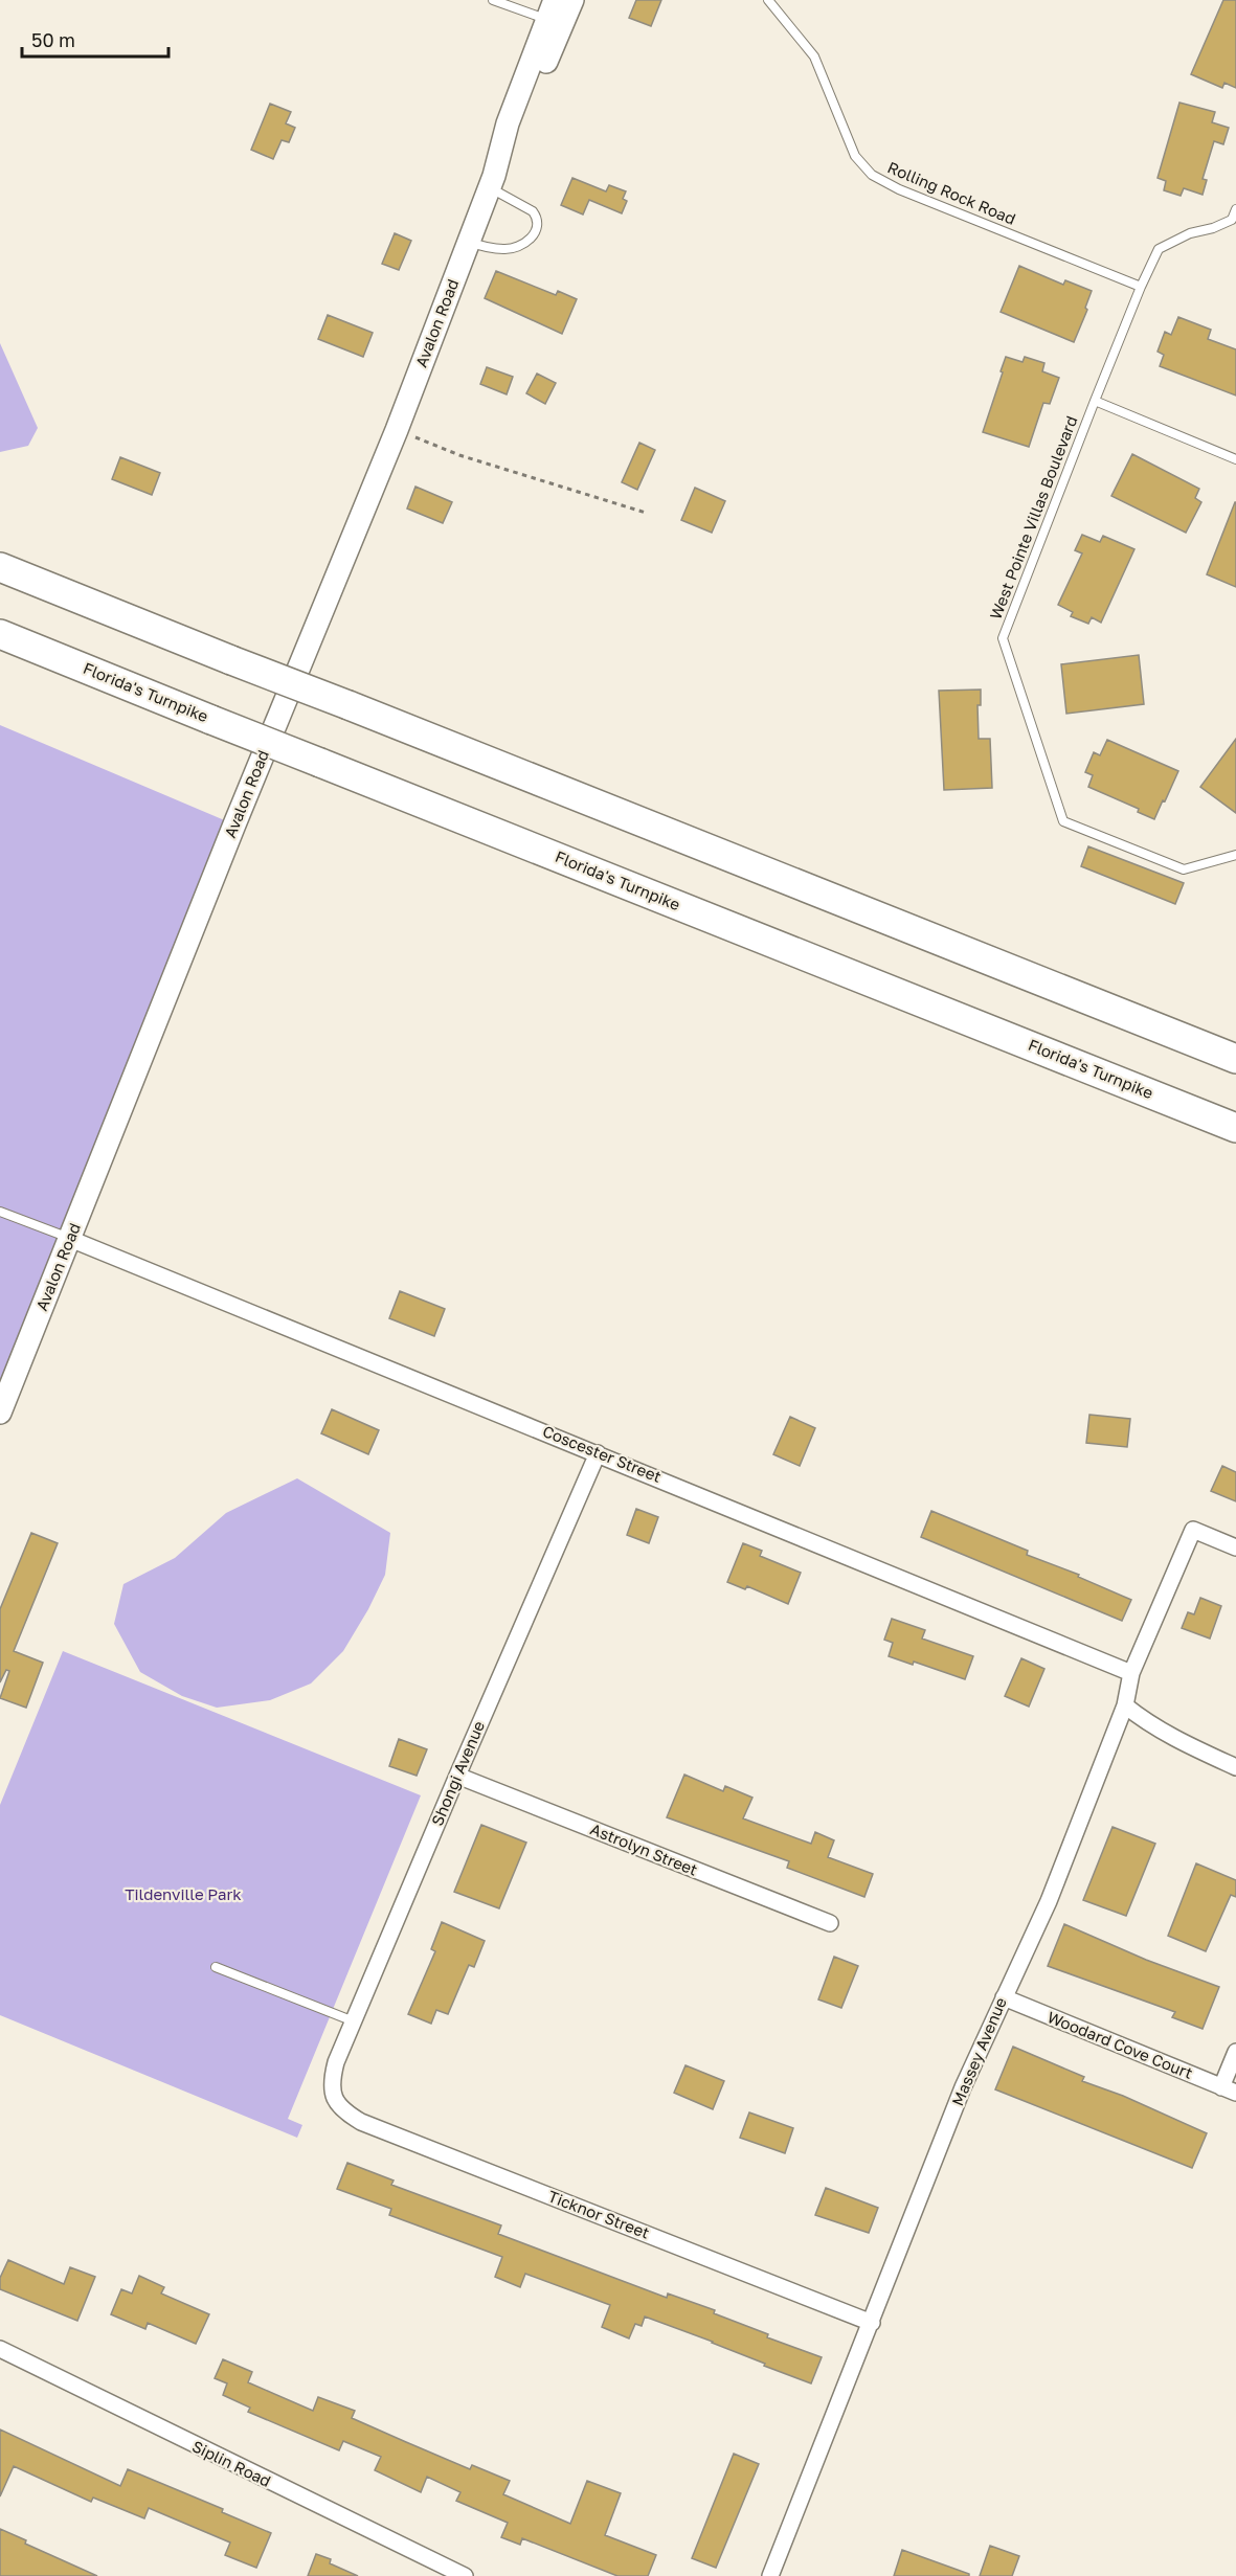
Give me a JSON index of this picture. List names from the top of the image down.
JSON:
{
  "streets": {
    "highway": ["Florida's Turnpike"],
    "main road": ["Avalon Road"],
    "street": [
      "Coscester Street",
      "Shongi Avenue",
      "Astrolyn Street",
      "Woodard Cove Court",
      "Massey Avenue",
      "Ticknor Street",
      "Siplin Road"
    ],
    "lane": ["Rolling Rock Road", "West Pointe Villas Boulevard"]
  },
  "crossings": [
    ["Rolling Rock Road", "West Pointe Villas Boulevard"],
    ["Avalon Road", "Coscester Street"],
    ["Coscester Street", "Shongi Avenue"],
    ["Coscester Street", "Massey Avenue"],
    ["Shongi Avenue", "Astrolyn Street"],
    ["Shongi Avenue", "Ticknor Street"],
    ["Woodard Cove Court", "Massey Avenue"],
    ["Massey Avenue", "Ticknor Street"]
  ],
  "parks": ["Tildenville Park"],
  "scale_bar": "50 m"
}
